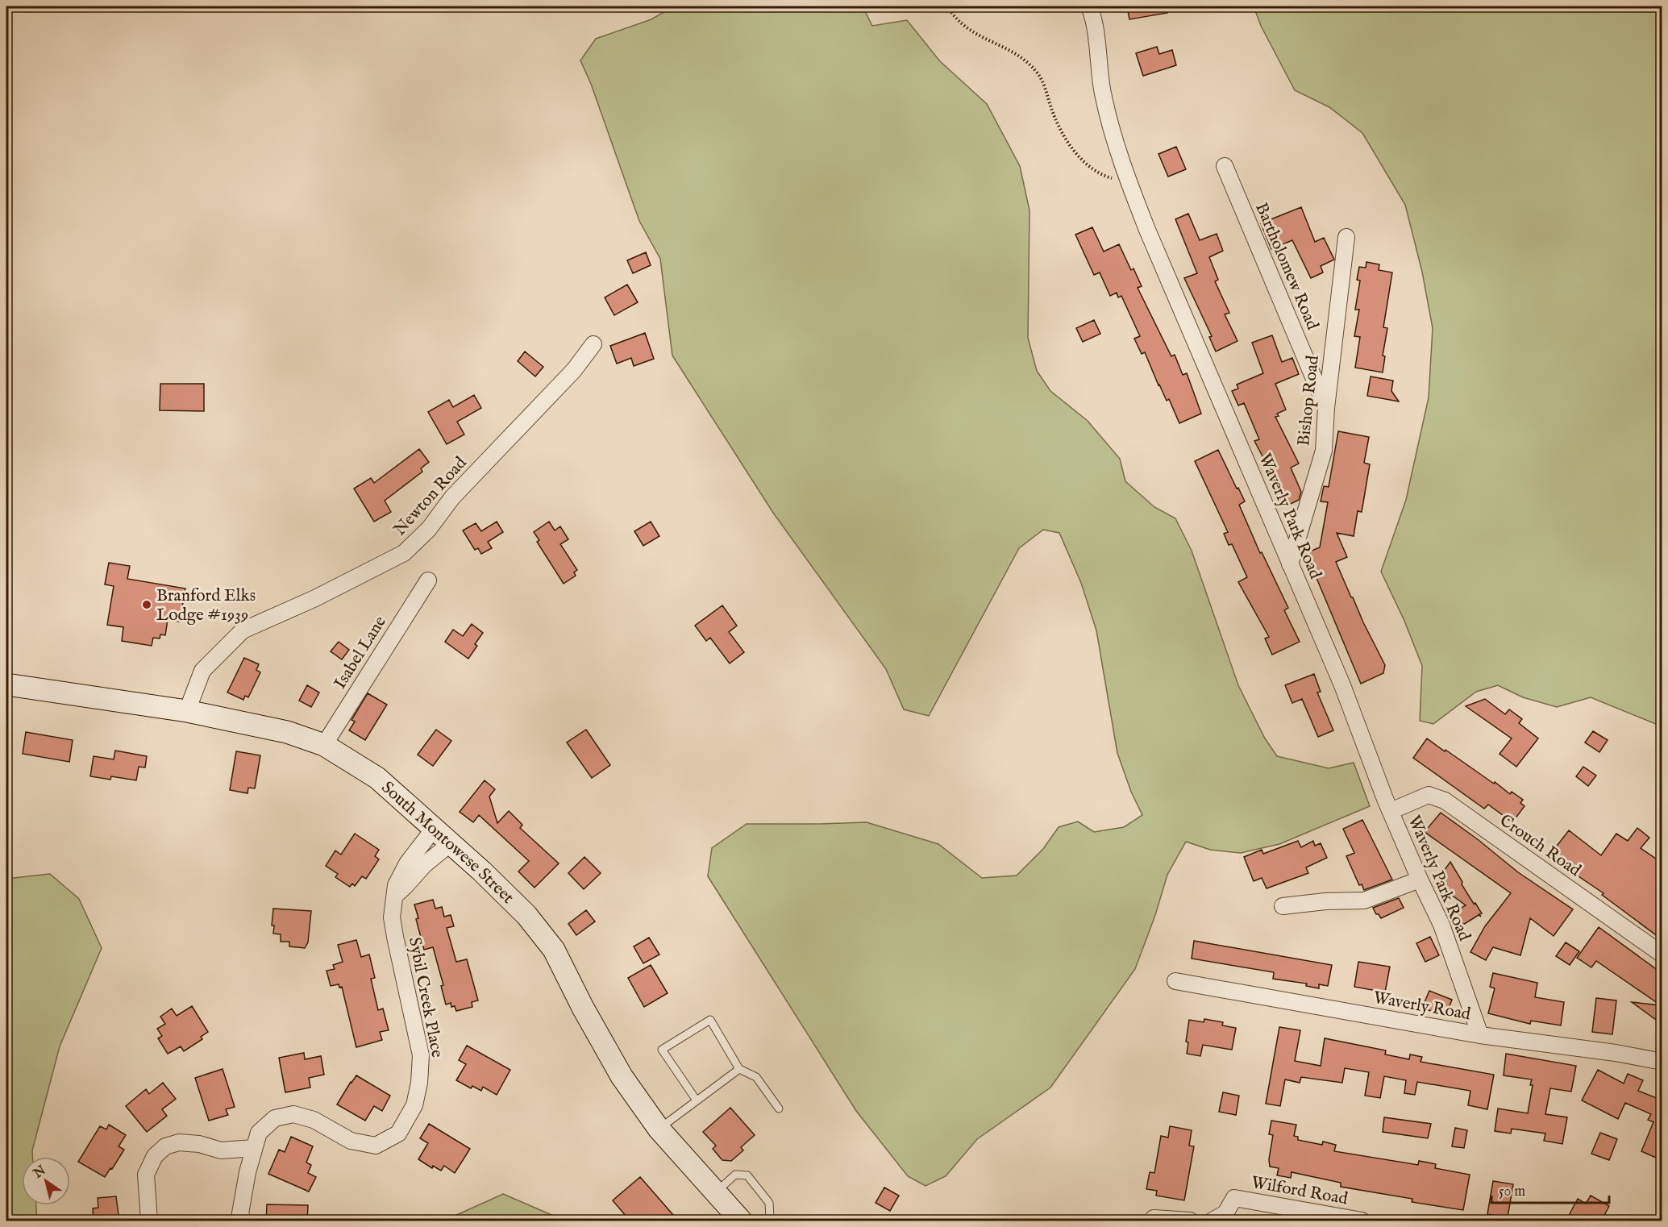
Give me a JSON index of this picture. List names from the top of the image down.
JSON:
{
  "streets": {
    "main road": ["South Montowese Street"],
    "street": [
      "Bartholomew Road",
      "Bishop Road",
      "Newton Road",
      "Waverly Park Road",
      "Isabel Lane",
      "Crouch Road",
      "Sybil Creek Place",
      "Waverly Road",
      "Wilford Road"
    ]
  },
  "crossings": [
    ["Bartholomew Road", "Bishop Road"],
    ["Bishop Road", "Waverly Park Road"],
    ["Newton Road", "South Montowese Street"],
    ["Waverly Park Road", "Crouch Road"],
    ["Waverly Park Road", "Waverly Road"],
    ["Isabel Lane", "South Montowese Street"],
    ["South Montowese Street", "Sybil Creek Place"]
  ],
  "places": ["Branford Elks Lodge #1939"],
  "scale_bar": "50 m",
  "north": "top left"
}
